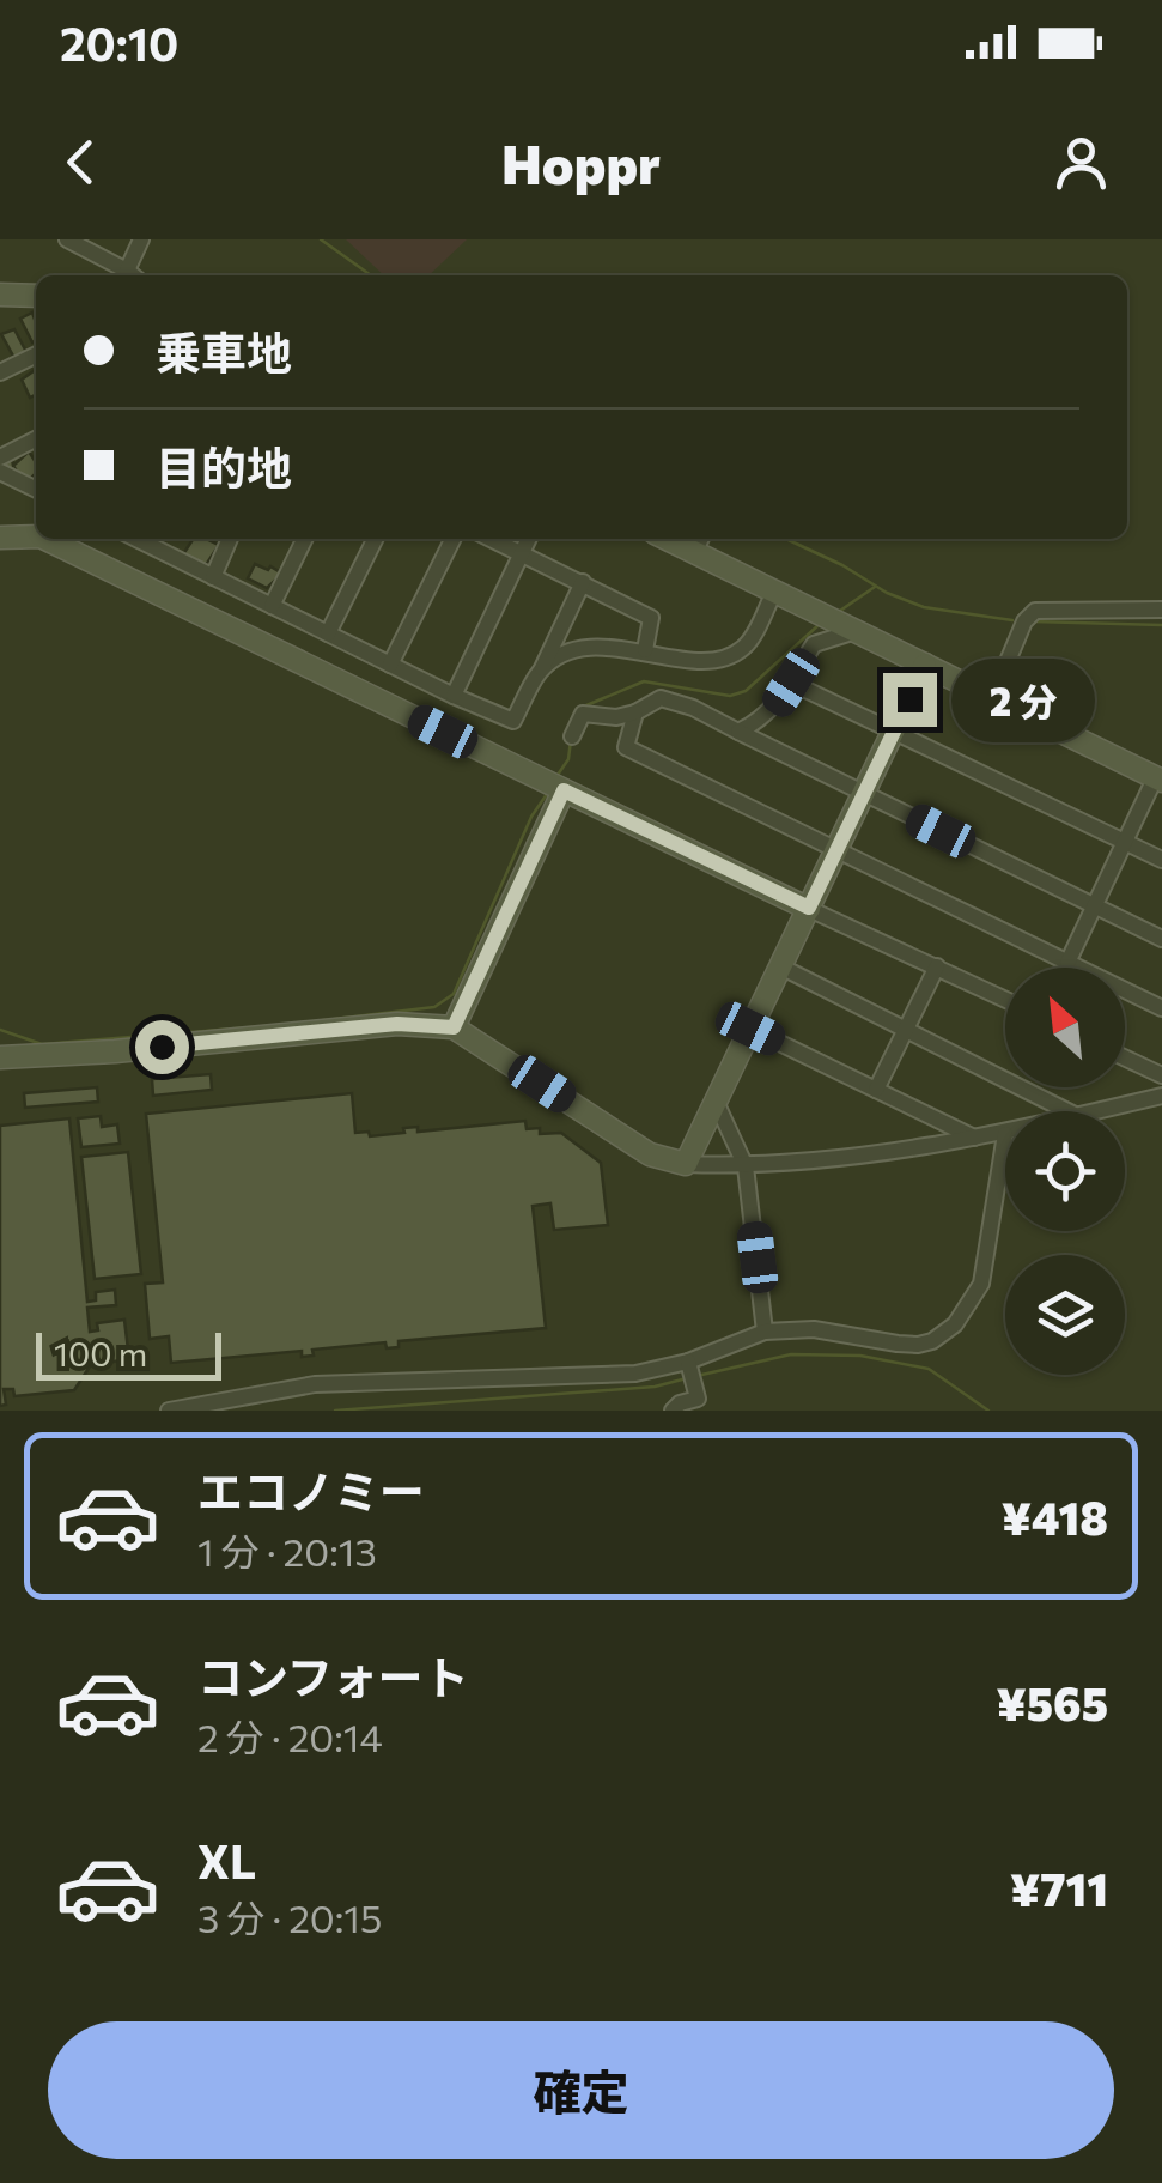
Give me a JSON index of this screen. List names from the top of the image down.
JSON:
{
  "scale_bar": "100 m",
  "north": "top left",
  "page": {
    "status": "20:10",
    "header": "Hoppr",
    "banner": ["乗車地", "目的地"],
    "bubble": "2 分",
    "scale": "100 m",
    "list": [
      {
        "name": "エコノミー",
        "note": "1 分 · 20:13",
        "value": "¥418"
      },
      {
        "name": "コンフォート",
        "note": "2 分 · 20:14",
        "value": "¥565"
      },
      {
        "name": "XL",
        "note": "3 分 · 20:15",
        "value": "¥711"
      }
    ],
    "buttons": "確定"
  }
}
